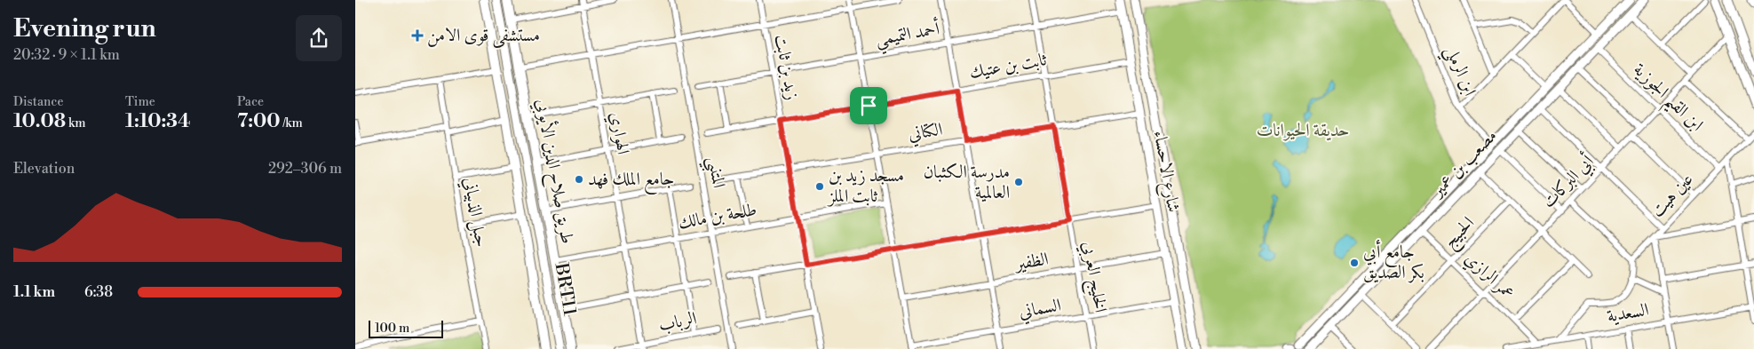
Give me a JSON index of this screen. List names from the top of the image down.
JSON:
{
  "streets": {
    "main road": [
      "مصعب بن عمير",
      "طريق صلاح الدين الأيوبي",
      "شارع الاحساء",
      "BRT11"
    ],
    "street": [
      "أحمد التميمي",
      "ثابت بن عتيك",
      "زيد بن ثابت",
      "ابن الرملي",
      "ابن القيم الجوزية",
      "الكتاني",
      "الهواري",
      "المتنبي",
      "أبي البركات",
      "عين هيت",
      "جبل الذبياني",
      "طلحة بن مالك",
      "الحبيج",
      "الظفير",
      "عمر الرازي",
      "الخليج العربي",
      "السماني",
      "السعدية",
      "الرباب"
    ]
  },
  "crossings": [
    ["أحمد التميمي", "زيد بن ثابت"],
    ["أحمد التميمي", "شارع الاحساء"],
    ["أحمد التميمي", "الخليج العربي"],
    ["ثابت بن عتيك", "زيد بن ثابت"],
    ["ثابت بن عتيك", "شارع الاحساء"],
    ["ثابت بن عتيك", "الخليج العربي"],
    ["زيد بن ثابت", "الكتاني"],
    ["زيد بن ثابت", "طلحة بن مالك"],
    ["ابن الرملي", "مصعب بن عمير"],
    ["ابن القيم الجوزية", "مصعب بن عمير"],
    ["ابن القيم الجوزية", "أبي البركات"],
    ["ابن القيم الجوزية", "عين هيت"],
    ["الكتاني", "شارع الاحساء"],
    ["الكتاني", "الخليج العربي"],
    ["الهواري", "طلحة بن مالك"],
    ["الهواري", "الرباب"],
    ["مصعب بن عمير", "عمر الرازي"],
    ["طريق صلاح الدين الأيوبي", "طلحة بن مالك"],
    ["شارع الاحساء", "الظفير"],
    ["شارع الاحساء", "السماني"],
    ["المتنبي", "طلحة بن مالك"],
    ["أبي البركات", "عمر الرازي"],
    ["عين هيت", "السعدية"],
    ["الحبيج", "عمر الرازي"],
    ["الظفير", "الخليج العربي"],
    ["عمر الرازي", "السعدية"],
    ["الخليج العربي", "السماني"]
  ],
  "parks": ["حديقة الحيوانات"],
  "places": {
    "health": ["مستشفى قوى الامن"],
    "other": [
      "جامع الملك فهد",
      "مدرسة الكثبان العالمية",
      "مسجد زيد بن ثابت الملز",
      "جامع أبي بكر الصديق"
    ]
  },
  "scale_bar": "100 m",
  "page": {
    "heading": ["Evening run", "20:32 · 9 × 1.1 km"],
    "stats": [
      ["Distance", "10.08 km"],
      ["Time", "1:10:34"],
      ["Pace", "7:00 /km"]
    ],
    "chart": ["Elevation", "292–306 m"],
    "list": [
      {
        "name": "1.1 km",
        "note": "6:38"
      }
    ],
    "scale": "100 m"
  }
}
